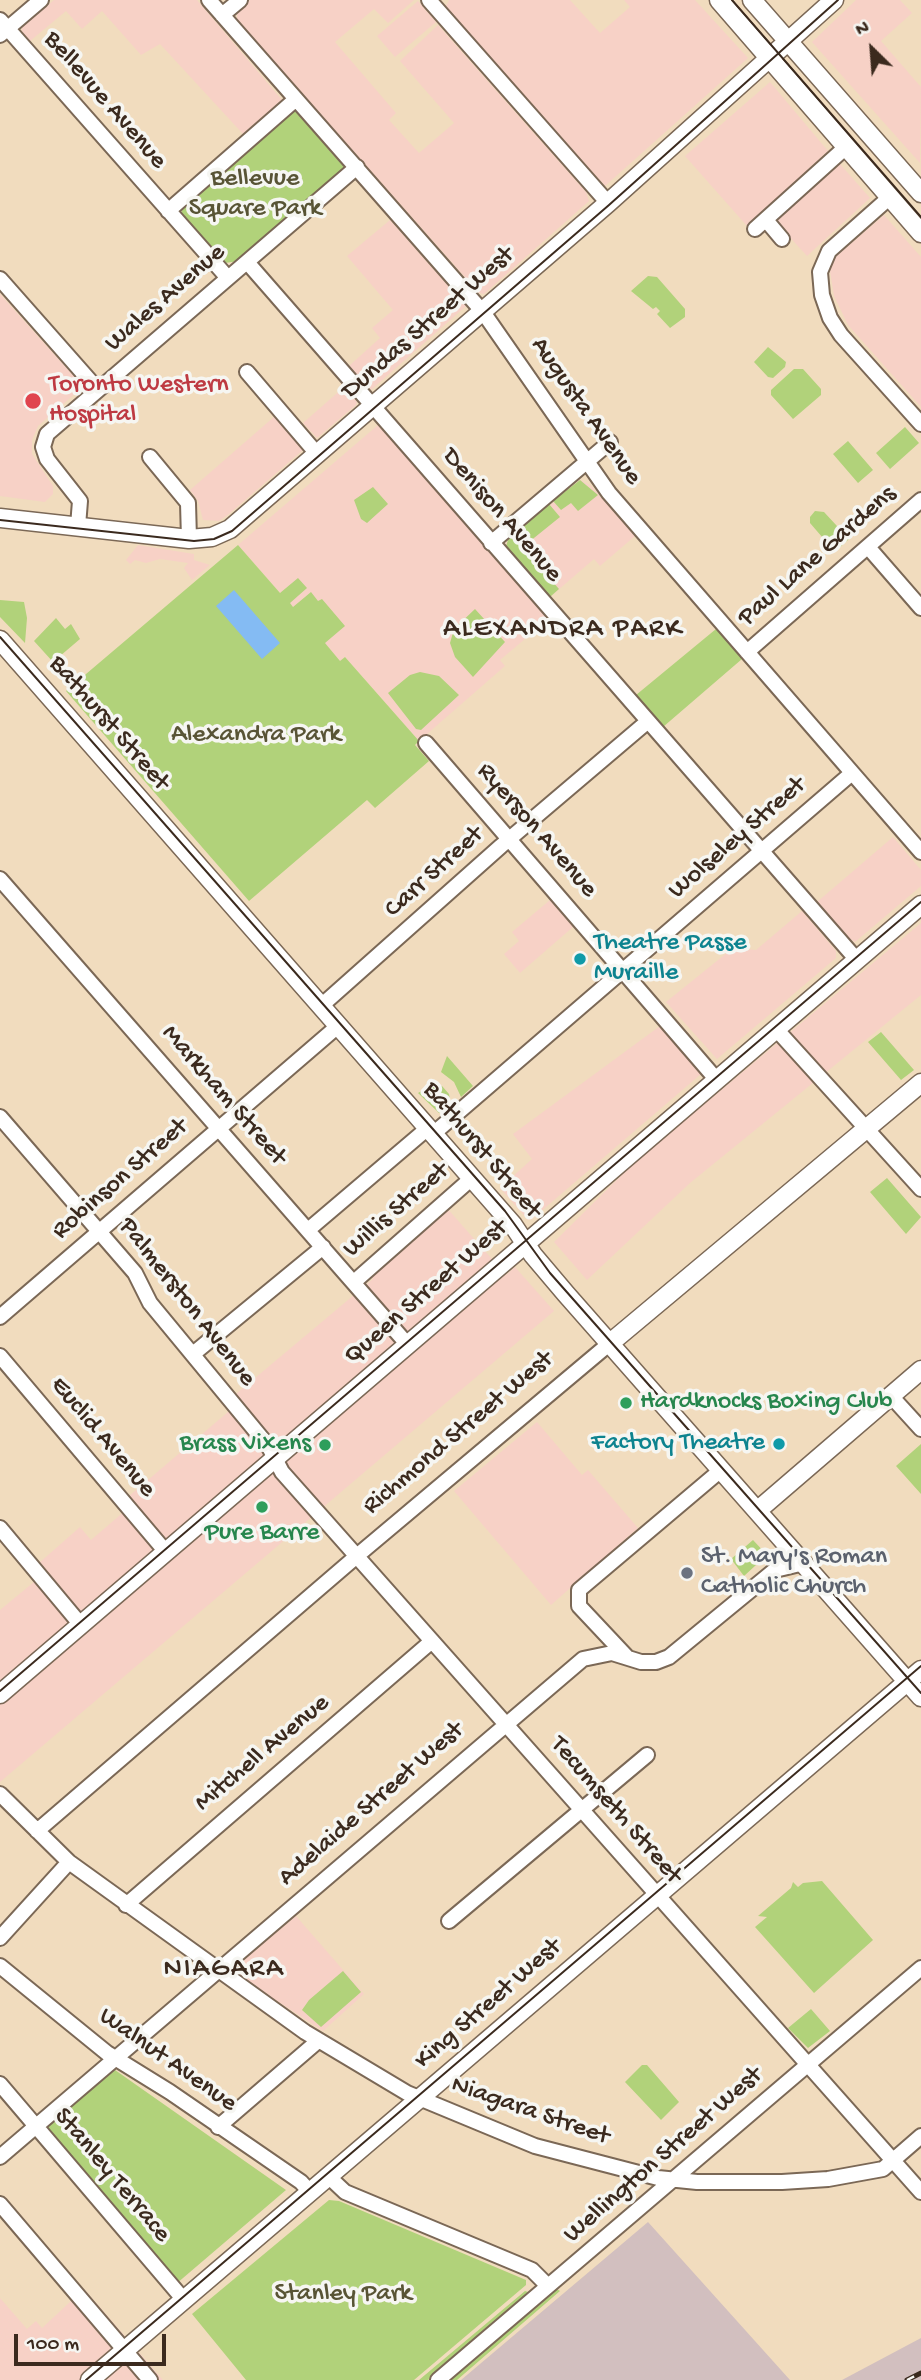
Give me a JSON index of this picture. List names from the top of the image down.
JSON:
{
  "streets": {
    "main road": [
      "Dundas Street West",
      "Bathurst Street",
      "Queen Street West",
      "Richmond Street West",
      "King Street West"
    ],
    "street": [
      "Bellevue Avenue",
      "Wales Avenue",
      "Augusta Avenue",
      "Denison Avenue",
      "Paul Lane Gardens",
      "Ryerson Avenue",
      "Wolseley Street",
      "Carr Street",
      "Markham Street",
      "Robinson Street",
      "Willis Street",
      "Palmerston Avenue",
      "Euclid Avenue",
      "Mitchell Avenue",
      "Adelaide Street West",
      "Tecumseth Street",
      "Walnut Avenue",
      "Niagara Street",
      "Wellington Street West",
      "Stanley Terrace"
    ]
  },
  "crossings": [
    ["Bellevue Avenue", "Wales Avenue"],
    ["Wales Avenue", "Dundas Street West"],
    ["Wales Avenue", "Augusta Avenue"],
    ["Wales Avenue", "Denison Avenue"],
    ["Dundas Street West", "Augusta Avenue"],
    ["Dundas Street West", "Denison Avenue"],
    ["Augusta Avenue", "Paul Lane Gardens"],
    ["Augusta Avenue", "Wolseley Street"],
    ["Denison Avenue", "Wolseley Street"],
    ["Denison Avenue", "Carr Street"],
    ["Denison Avenue", "Queen Street West"],
    ["Bathurst Street", "Wolseley Street"],
    ["Bathurst Street", "Carr Street"],
    ["Bathurst Street", "Robinson Street"],
    ["Bathurst Street", "Willis Street"],
    ["Bathurst Street", "Queen Street West"],
    ["Bathurst Street", "Richmond Street West"],
    ["Bathurst Street", "Adelaide Street West"],
    ["Bathurst Street", "King Street West"],
    ["Ryerson Avenue", "Wolseley Street"],
    ["Ryerson Avenue", "Carr Street"],
    ["Ryerson Avenue", "Queen Street West"],
    ["Wolseley Street", "Markham Street"],
    ["Markham Street", "Robinson Street"],
    ["Markham Street", "Willis Street"],
    ["Markham Street", "Queen Street West"],
    ["Robinson Street", "Palmerston Avenue"],
    ["Queen Street West", "Palmerston Avenue"],
    ["Queen Street West", "Euclid Avenue"],
    ["Queen Street West", "Tecumseth Street"],
    ["Palmerston Avenue", "Tecumseth Street"],
    ["Richmond Street West", "Tecumseth Street"],
    ["Richmond Street West", "Niagara Street"],
    ["Mitchell Avenue", "Tecumseth Street"],
    ["Mitchell Avenue", "Niagara Street"],
    ["Adelaide Street West", "Tecumseth Street"],
    ["Adelaide Street West", "Walnut Avenue"],
    ["Adelaide Street West", "Niagara Street"],
    ["Adelaide Street West", "Stanley Terrace"],
    ["Tecumseth Street", "King Street West"],
    ["Tecumseth Street", "Niagara Street"],
    ["Tecumseth Street", "Wellington Street West"],
    ["King Street West", "Walnut Avenue"],
    ["King Street West", "Niagara Street"],
    ["King Street West", "Stanley Terrace"],
    ["Niagara Street", "Wellington Street West"]
  ],
  "districts": ["ALEXANDRA PARK", "NIAGARA"],
  "parks": ["Bellevue Square Park", "Alexandra Park", "Stanley Park"],
  "places": [
    "Toronto Western Hospital",
    "Theatre Passe Muraille",
    "Hardknocks Boxing Club",
    "Factory Theatre",
    "Brass Vixens",
    "Pure Barre",
    "St. Mary's Roman Catholic Church"
  ],
  "scale_bar": "100 m",
  "north": "top left"
}
